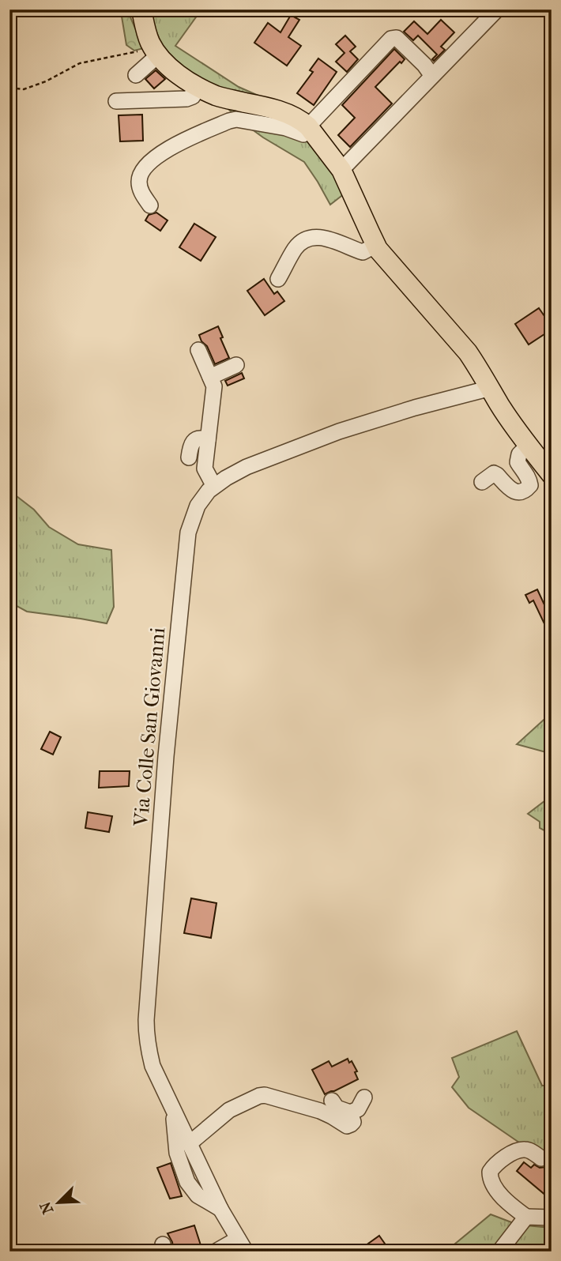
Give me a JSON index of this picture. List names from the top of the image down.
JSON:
{
  "streets": {
    "street": ["Via Colle San Giovanni"]
  },
  "north": "bottom left"
}
